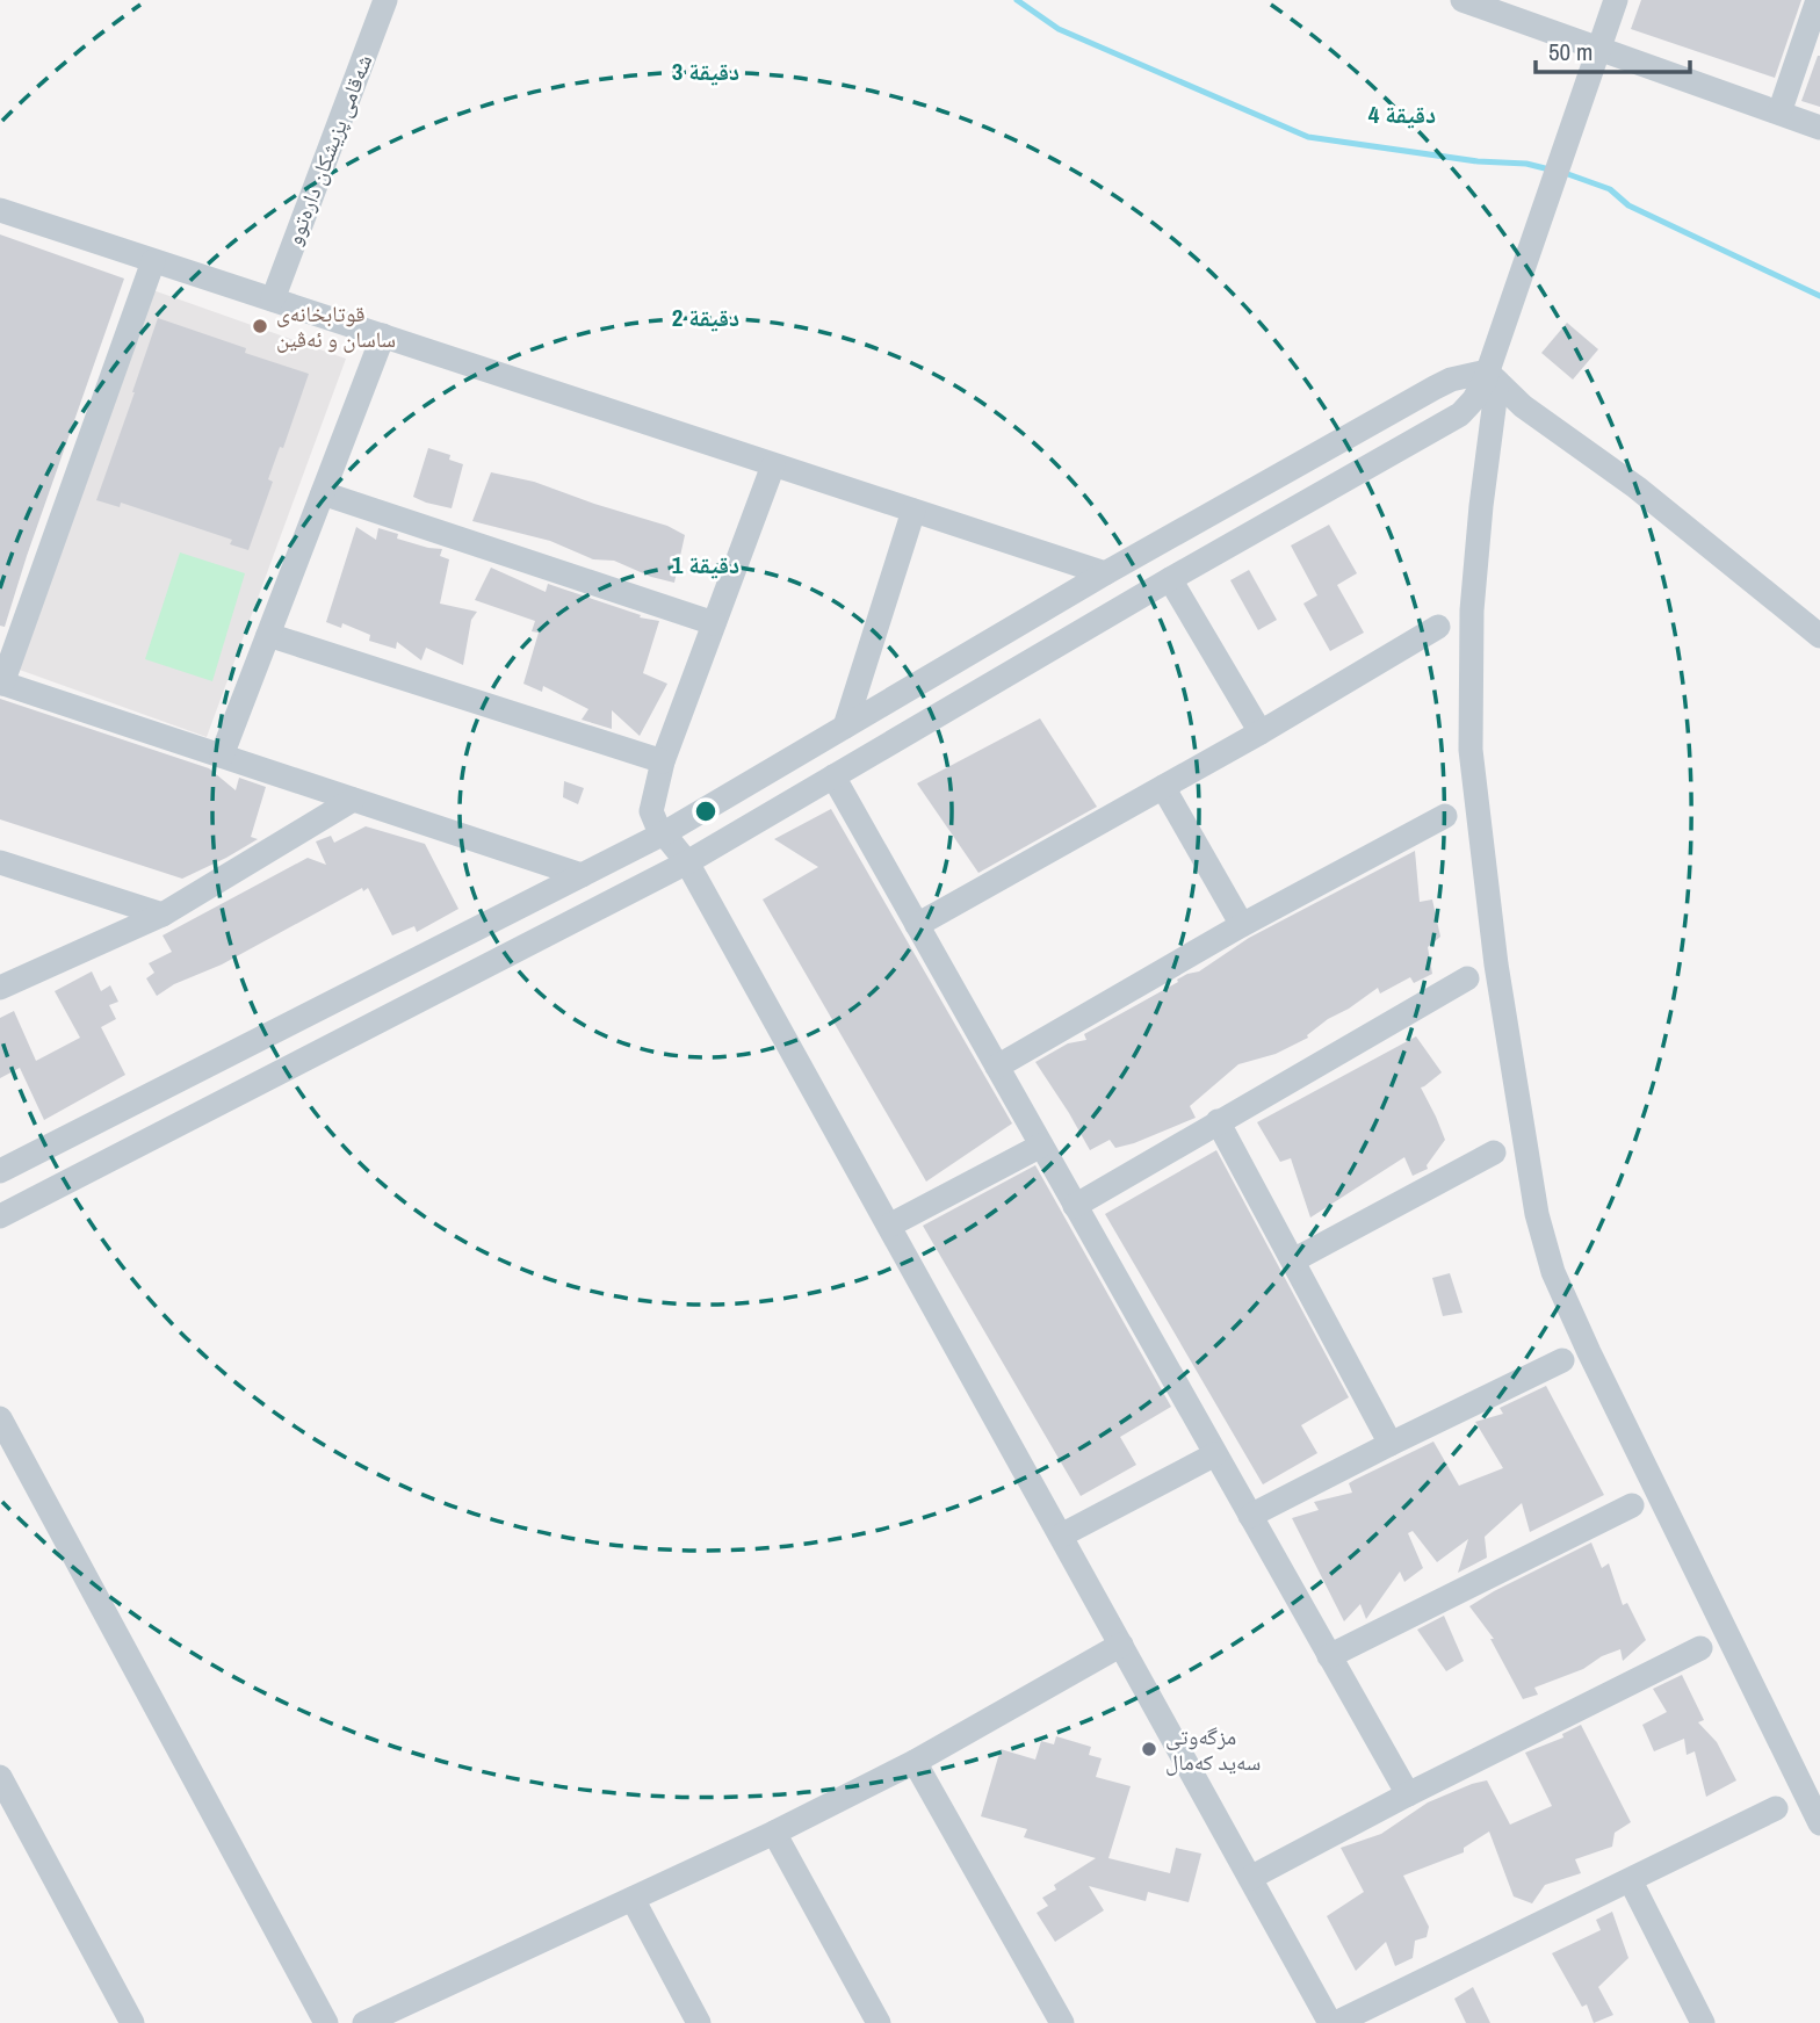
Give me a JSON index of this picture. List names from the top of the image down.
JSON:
{
  "streets": {
    "street": ["شەقامی پزیشکان دارەتوو"]
  },
  "places": ["قوتابخانەی ساسان و ئەڤین", "مزگەوتی سەید کەمال"],
  "scale_bar": "50 m",
  "rings": [
    "3 دقيقة",
    "4 دقيقة",
    "2 دقيقة",
    "1 دقيقة"
  ]
}
